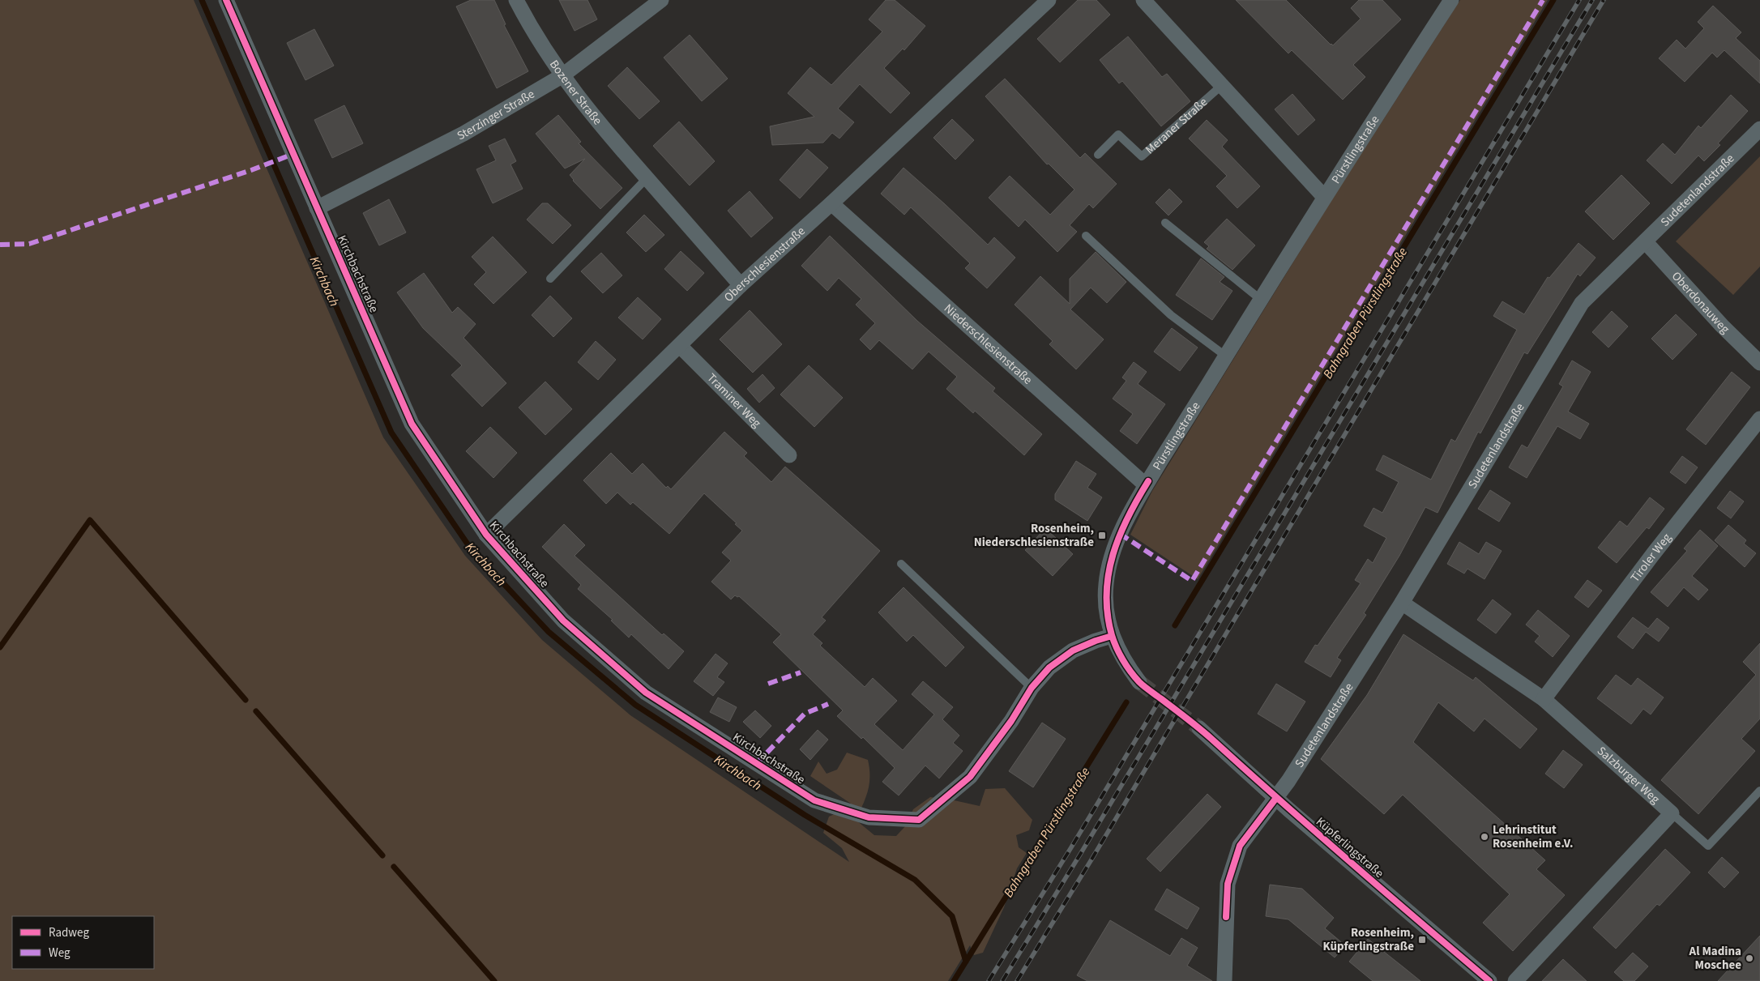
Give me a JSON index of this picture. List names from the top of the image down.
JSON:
{
  "streets": {
    "street": [
      "Bozener Straße",
      "Sterzinger Straße",
      "Pürstlingstraße",
      "Sudetenlandstraße",
      "Oberschlesienstraße",
      "Kirchbachstraße",
      "Oberdonauweg",
      "Niederschlesienstraße",
      "Traminer Weg",
      "Tiroler Weg",
      "Salzburger Weg",
      "Küpferlingstraße"
    ],
    "lane": ["Meraner Straße"]
  },
  "crossings": [
    ["Bozener Straße", "Sterzinger Straße"],
    ["Bozener Straße", "Oberschlesienstraße"],
    ["Sterzinger Straße", "Kirchbachstraße"],
    ["Pürstlingstraße", "Niederschlesienstraße"],
    ["Sudetenlandstraße", "Oberdonauweg"],
    ["Sudetenlandstraße", "Salzburger Weg"],
    ["Sudetenlandstraße", "Küpferlingstraße"],
    ["Oberschlesienstraße", "Kirchbachstraße"],
    ["Oberschlesienstraße", "Niederschlesienstraße"],
    ["Oberschlesienstraße", "Traminer Weg"],
    ["Tiroler Weg", "Salzburger Weg"]
  ],
  "water": ["Kirchbach", "Bahngraben Pürstlingstraße"],
  "places": {
    "transit": ["Rosenheim, Niederschlesienstraße", "Rosenheim, Küpferlingstraße"],
    "other": ["Lehrinstitut Rosenheim e.V.", "Al Madina Moschee"]
  },
  "legend": ["Radweg", "Weg"]
}
